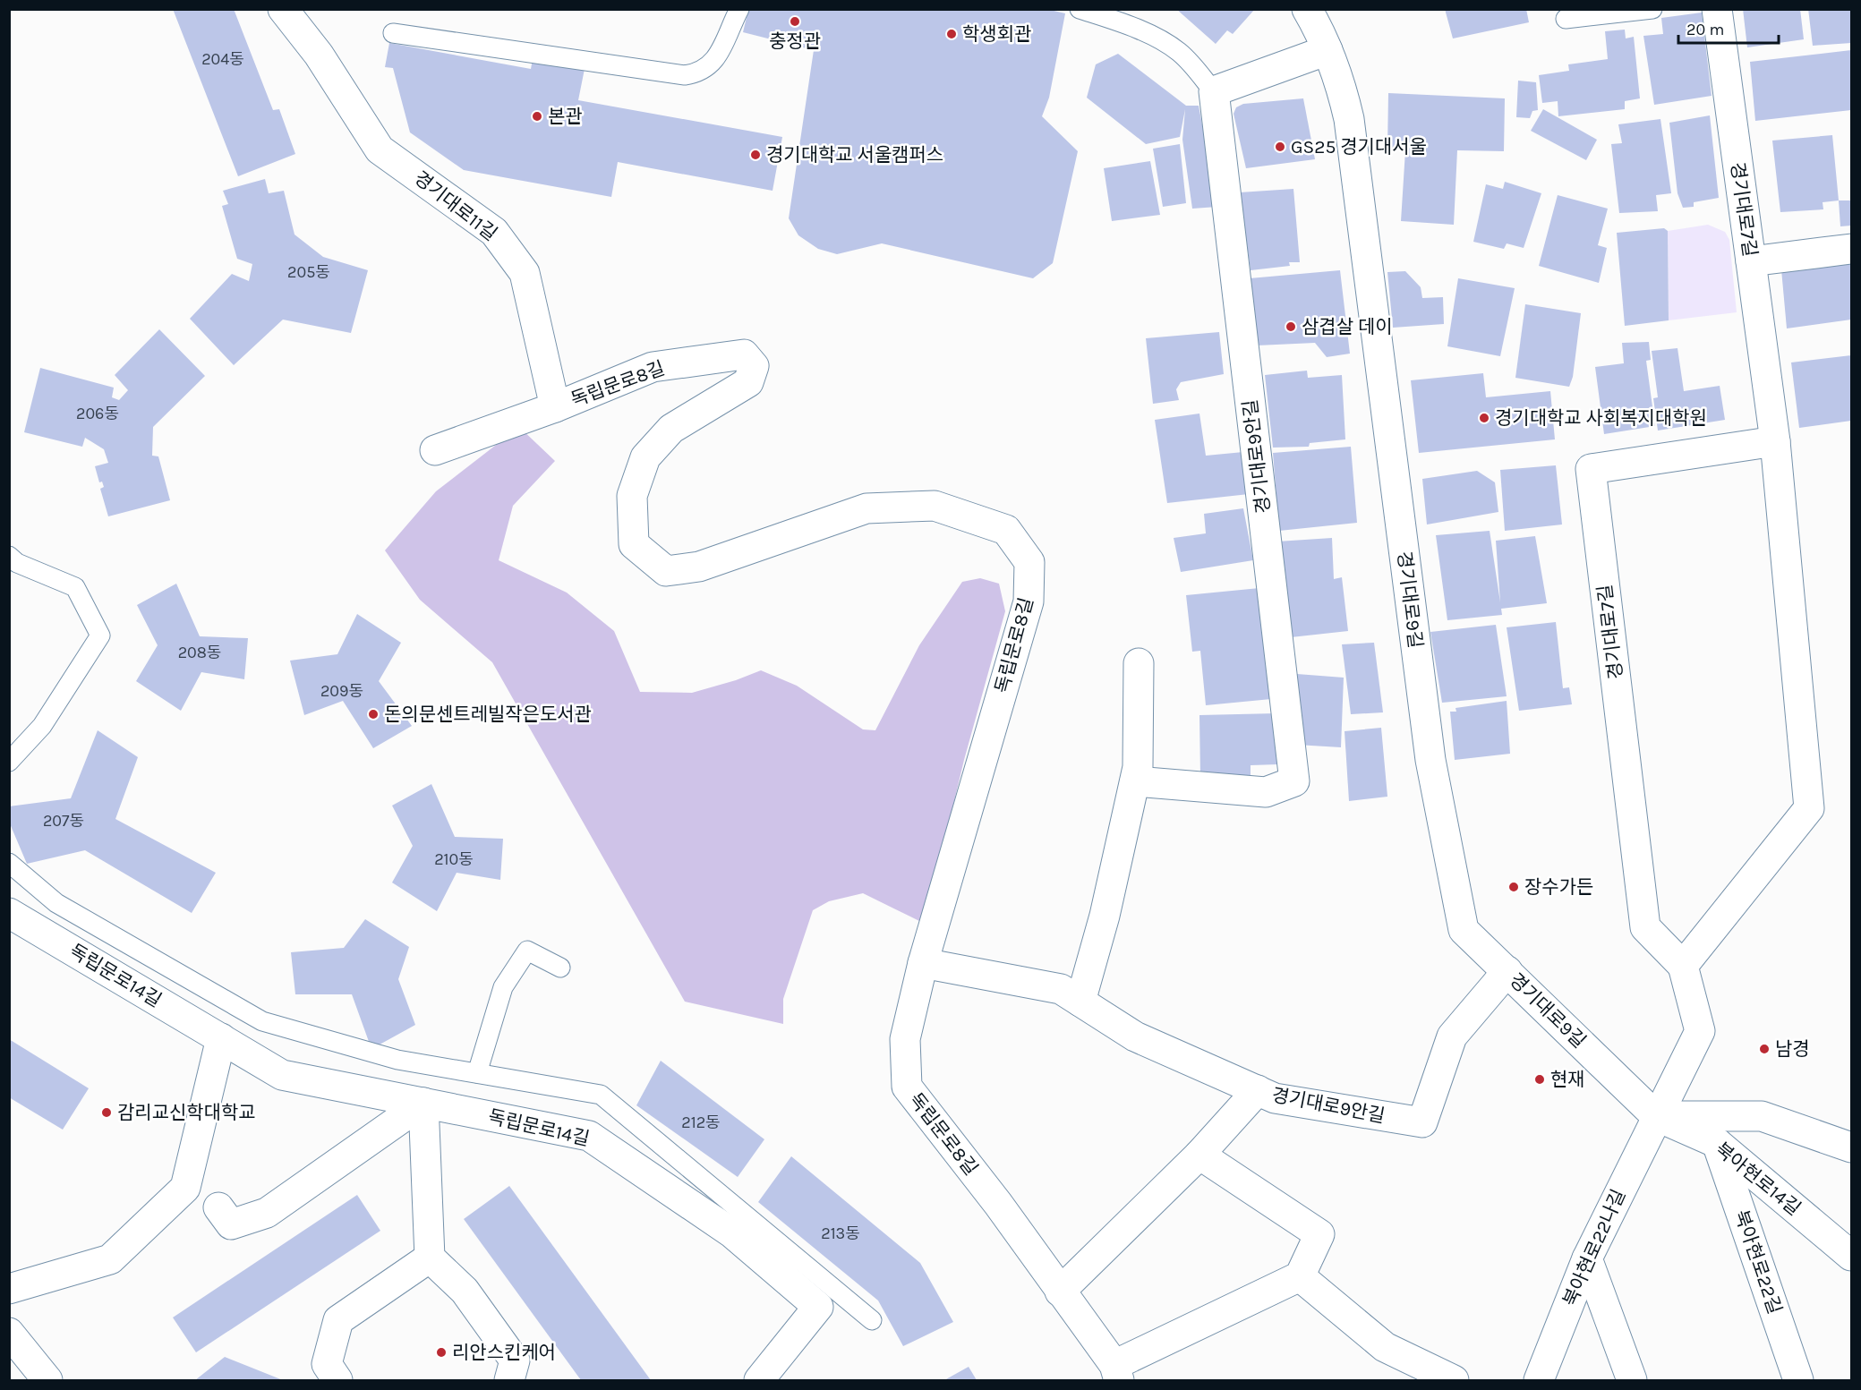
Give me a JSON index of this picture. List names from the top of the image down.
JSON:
{
  "streets": {
    "street": [
      "경기대로11길",
      "경기대로7길",
      "독립문로8길",
      "경기대로9안길",
      "경기대로9길",
      "독립문로14길",
      "북아현로14길",
      "북아현로22나길",
      "북아현로22길"
    ]
  },
  "crossings": [
    ["경기대로11길", "독립문로8길"],
    ["경기대로7길", "경기대로9길"],
    ["경기대로7길", "북아현로14길"],
    ["경기대로7길", "북아현로22나길"],
    ["독립문로8길", "경기대로9안길"],
    ["경기대로9안길", "경기대로9길"],
    ["경기대로9길", "북아현로14길"],
    ["경기대로9길", "북아현로22나길"],
    ["북아현로14길", "북아현로22나길"],
    ["북아현로14길", "북아현로22길"]
  ],
  "places": [
    "충정관",
    "학생회관",
    "본관",
    "GS25 경기대서울",
    "경기대학교 서울캠퍼스",
    "삼겹살 데이",
    "경기대학교 사회복지대학원",
    "돈의문센트레빌작은도서관",
    "장수가든",
    "남경",
    "현재",
    "감리교신학대학교",
    "리안스킨케어"
  ],
  "house_numbers": [
    "204동",
    "205동",
    "206동",
    "208동",
    "209동",
    "207동",
    "210동",
    "212동",
    "213동"
  ],
  "scale_bar": "20 m"
}
